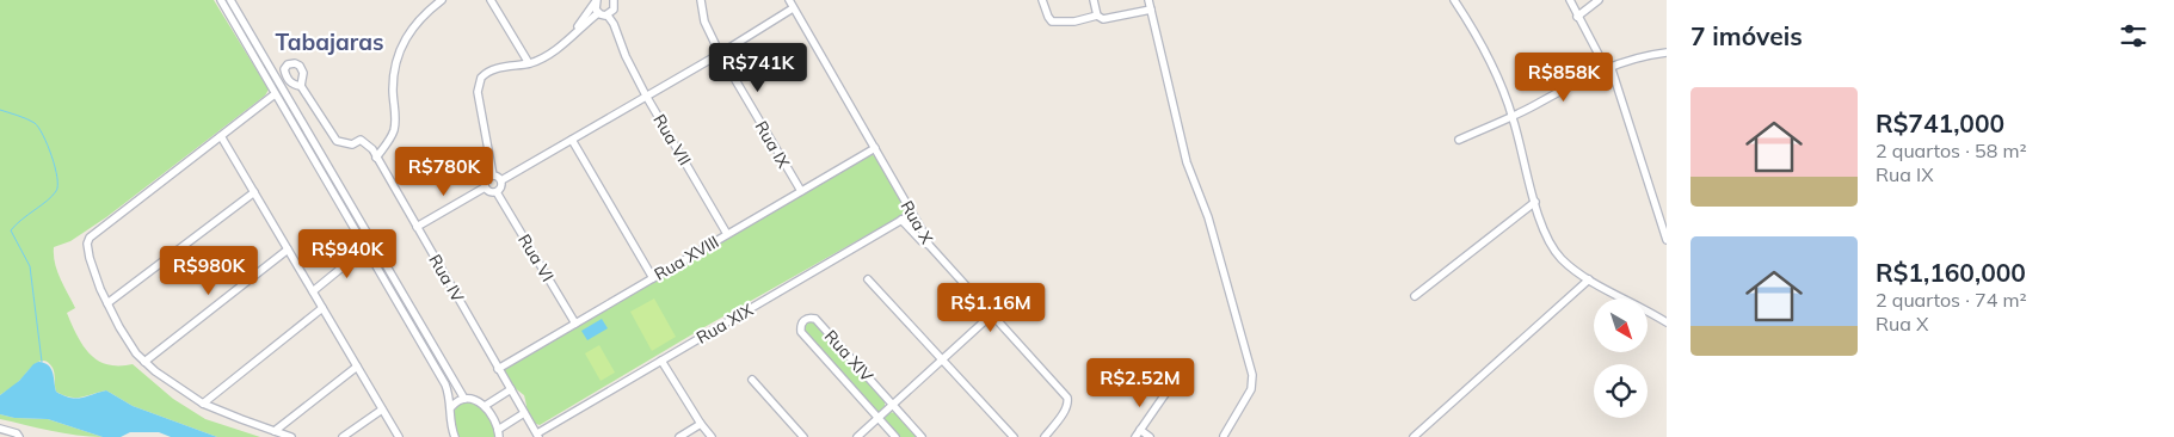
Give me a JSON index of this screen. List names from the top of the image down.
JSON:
{
  "streets": {
    "street": [
      "Rua VII",
      "Rua IX",
      "Rua X",
      "Rua VI",
      "Rua XVIII",
      "Rua IV",
      "Rua XIX",
      "Rua XIV"
    ]
  },
  "crossings": [
    ["Rua VII", "Rua XVIII"],
    ["Rua IX", "Rua XVIII"],
    ["Rua X", "Rua XVIII"],
    ["Rua X", "Rua XIX"],
    ["Rua VI", "Rua XVIII"],
    ["Rua XVIII", "Rua IV"],
    ["Rua IV", "Rua XIX"]
  ],
  "districts": ["Tabajaras"],
  "north": "bottom right",
  "page": {
    "heading": "7 imóveis",
    "price": [
      "R$741K",
      "R$858K",
      "R$780K",
      "R$940K",
      "R$980K",
      "R$1.16M",
      "R$2.52M"
    ],
    "list": [
      {
        "name": "R$741,000",
        "note": "2 quartos · 58 m² · Rua IX"
      },
      {
        "name": "R$1,160,000",
        "note": "2 quartos · 74 m² · Rua X"
      }
    ]
  }
}
